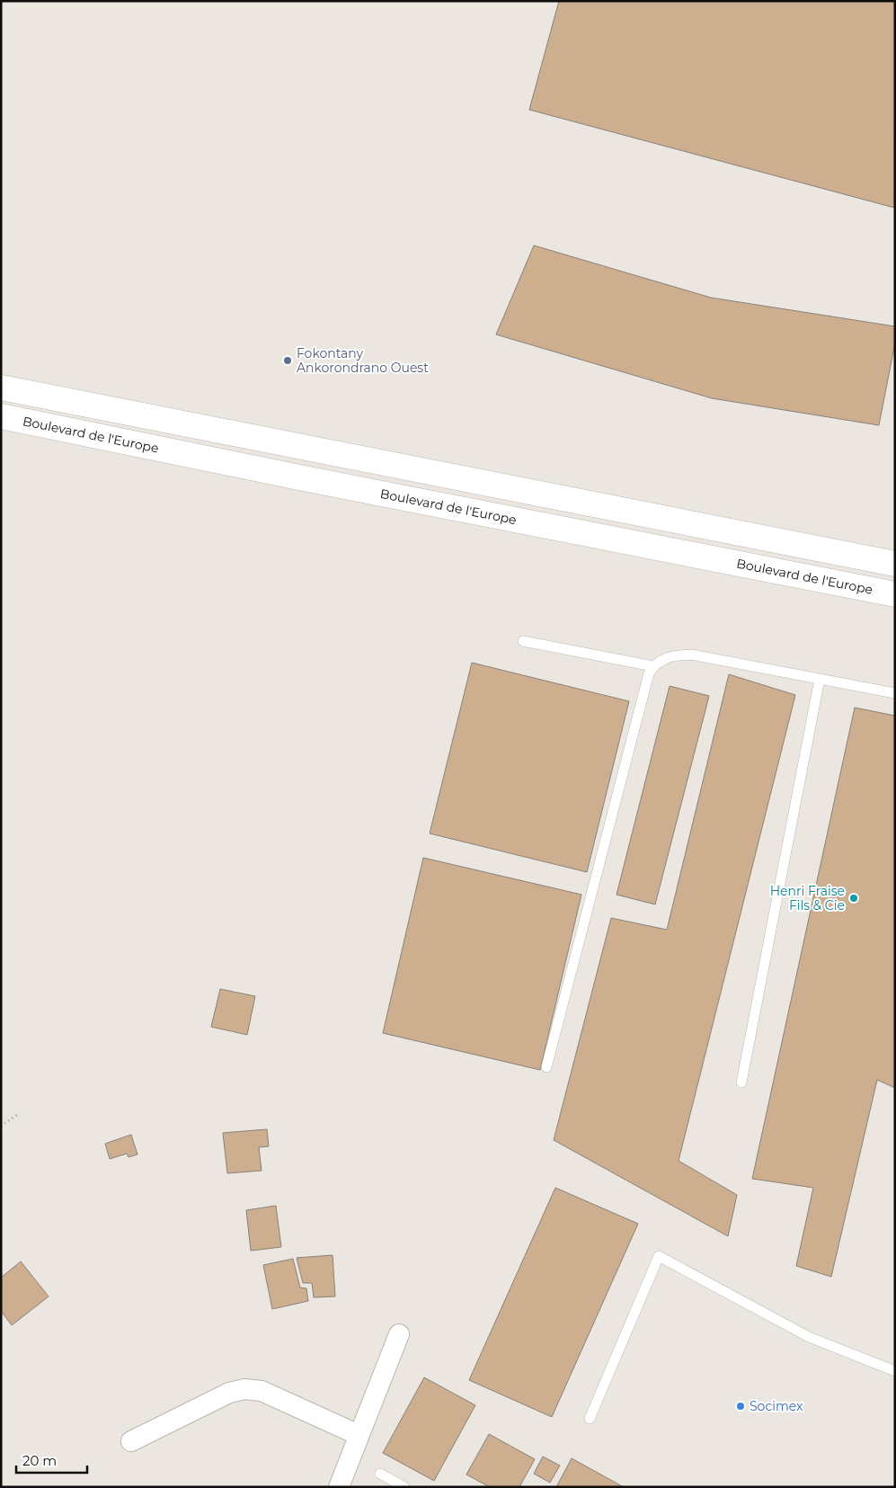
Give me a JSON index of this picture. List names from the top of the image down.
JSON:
{
  "streets": {
    "main road": ["Boulevard de l'Europe"]
  },
  "places": ["Fokontany Ankorondrano Ouest", "Henri Fraise Fils & Cie", "Socimex"],
  "scale_bar": "20 m"
}
